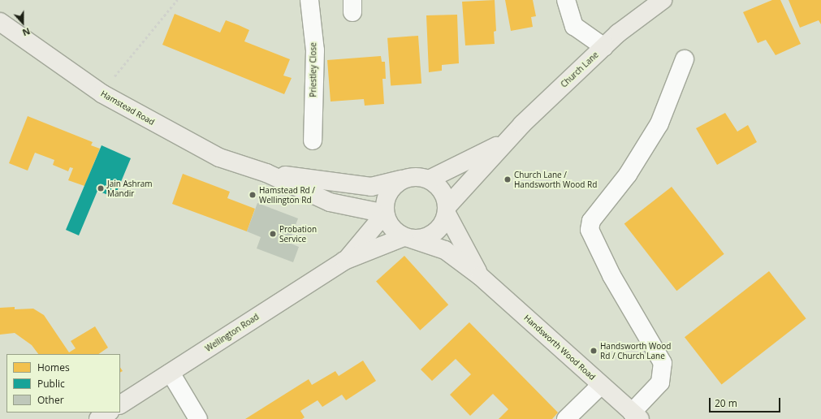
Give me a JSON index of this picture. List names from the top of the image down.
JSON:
{
  "streets": {
    "main road": [
      "Church Lane",
      "Hamstead Road",
      "Wellington Road",
      "Handsworth Wood Road"
    ],
    "street": ["Priestley Close"]
  },
  "crossings": [
    ["Church Lane", "Hamstead Road"],
    ["Church Lane", "Wellington Road"],
    ["Church Lane", "Handsworth Wood Road"],
    ["Hamstead Road", "Wellington Road"],
    ["Hamstead Road", "Handsworth Wood Road"],
    ["Wellington Road", "Handsworth Wood Road"]
  ],
  "places": [
    "Church Lane / Handsworth Wood Rd",
    "Jain Ashram Mandir",
    "Hamstead Rd / Wellington Rd",
    "Probation Service",
    "Handsworth Wood Rd / Church Lane"
  ],
  "legend": ["Homes", "Public", "Other"],
  "scale_bar": "20 m",
  "north": "bottom"
}
